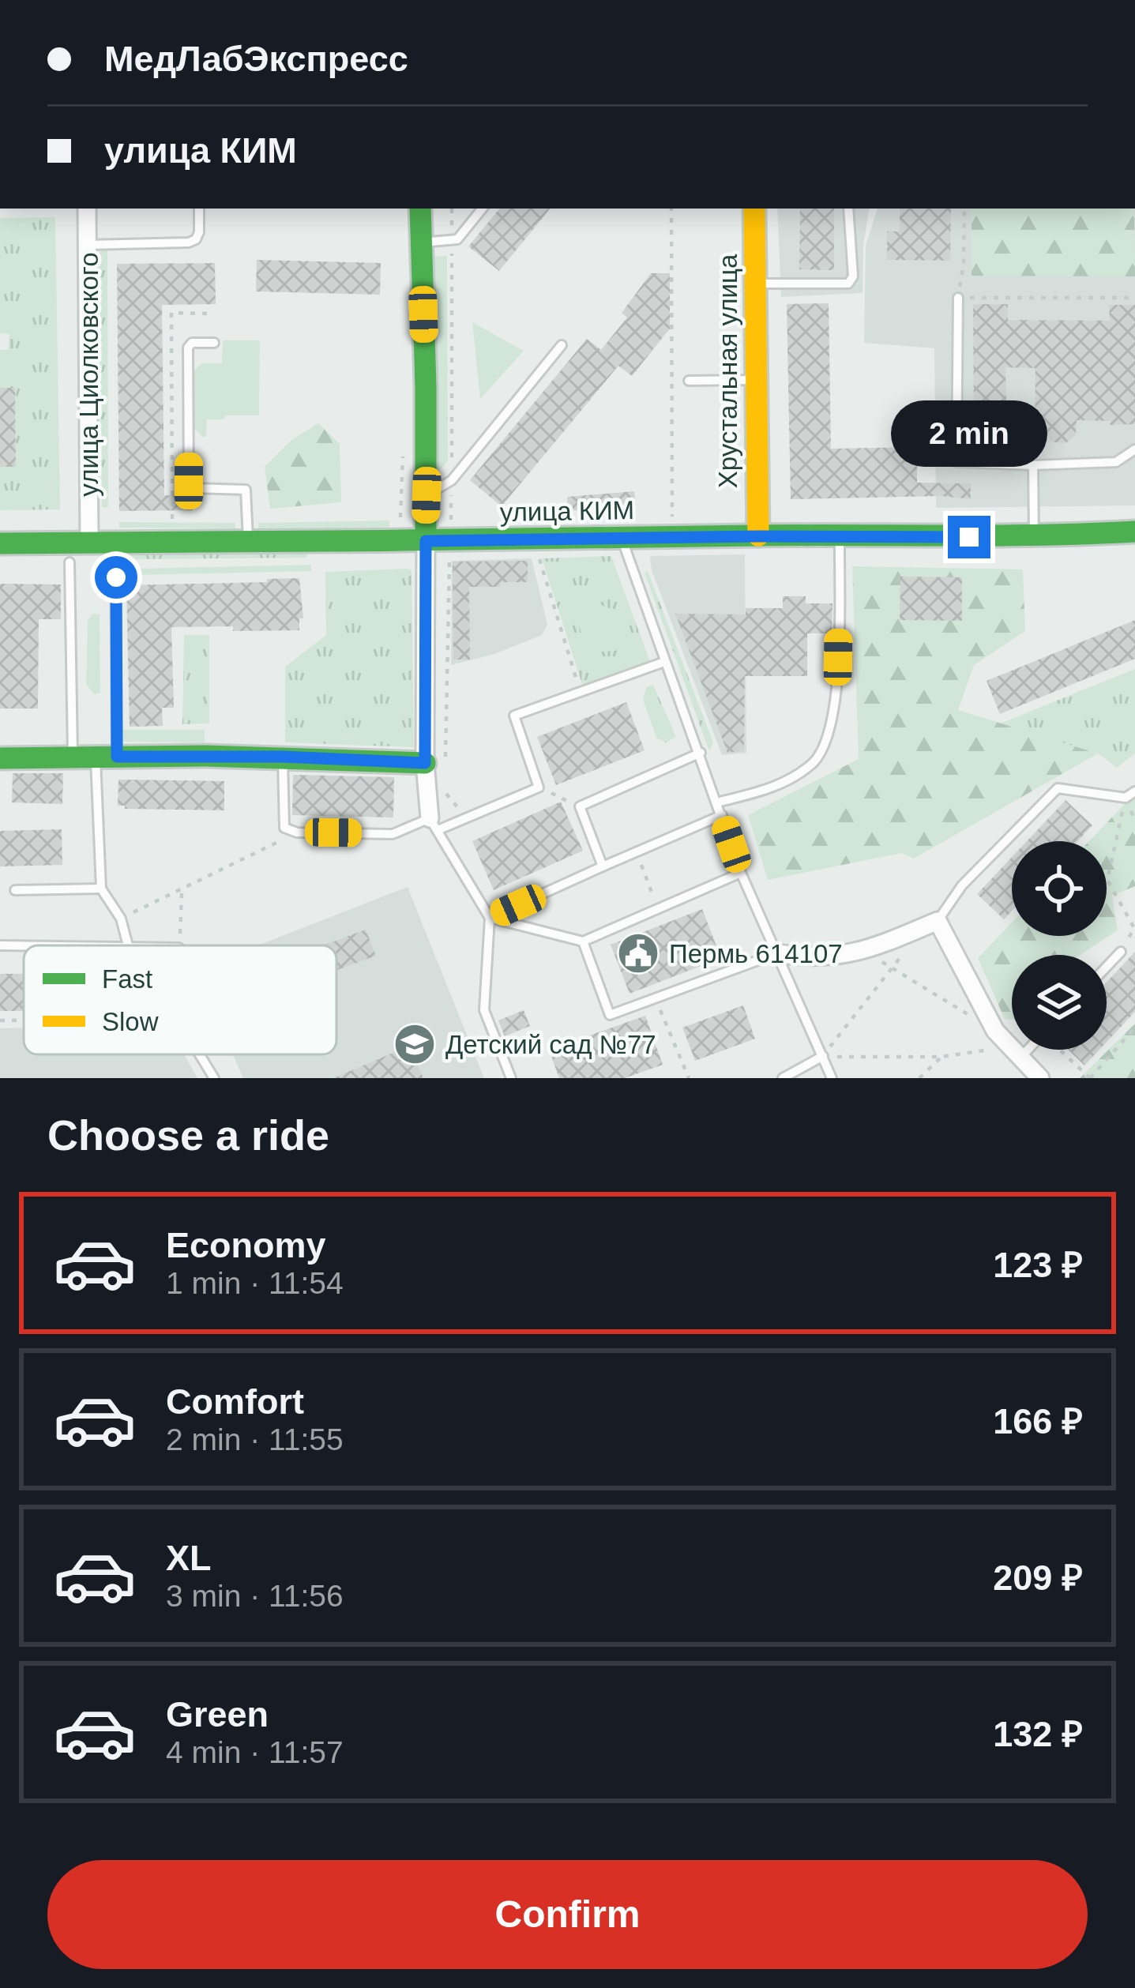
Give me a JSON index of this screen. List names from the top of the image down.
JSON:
{
  "streets": {
    "street": ["Хрустальная улица", "улица Циолковского", "улица КИМ"]
  },
  "crossings": [
    ["Хрустальная улица", "улица КИМ"],
    ["улица Циолковского", "улица КИМ"]
  ],
  "places": {
    "public building": ["Пермь 614107"],
    "school or university": ["Детский сад №77"]
  },
  "legend": ["Fast", "Slow"],
  "page": {
    "banner": ["МедЛабЭкспресс", "улица КИМ"],
    "bubble": "2 min",
    "heading": "Choose a ride",
    "list": [
      {
        "name": "Economy",
        "note": "1 min · 11:54",
        "value": "123 ₽"
      },
      {
        "name": "Comfort",
        "note": "2 min · 11:55",
        "value": "166 ₽"
      },
      {
        "name": "XL",
        "note": "3 min · 11:56",
        "value": "209 ₽"
      },
      {
        "name": "Green",
        "note": "4 min · 11:57",
        "value": "132 ₽"
      }
    ],
    "buttons": "Confirm"
  }
}
